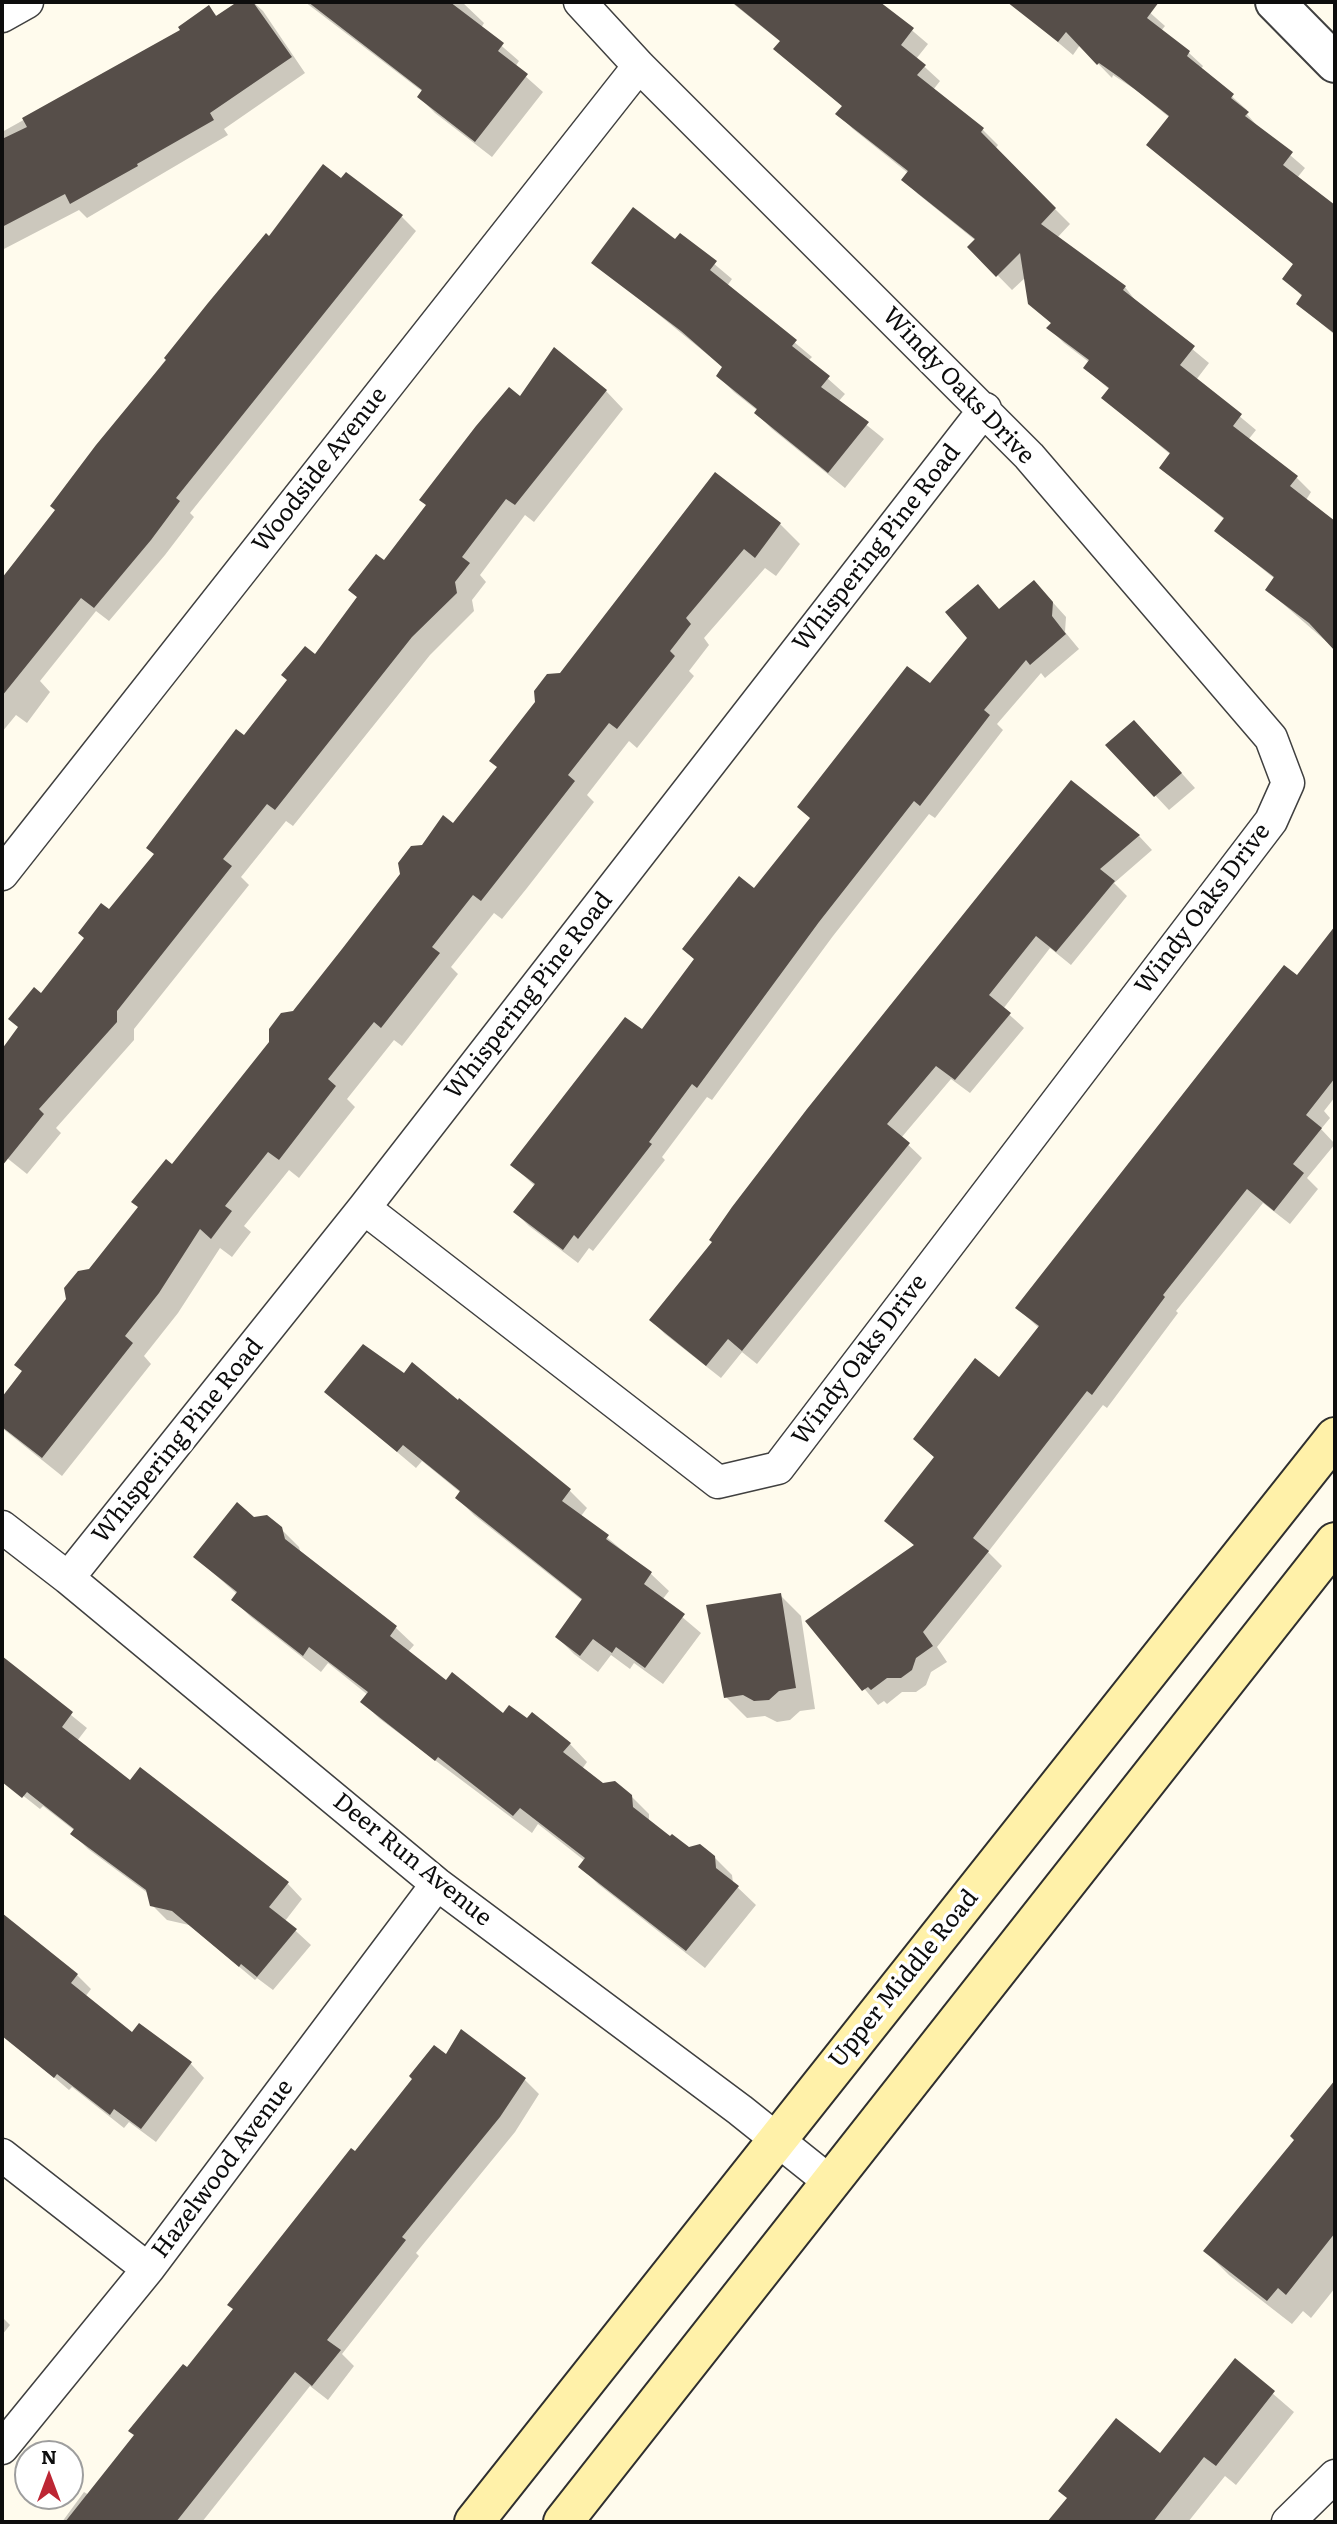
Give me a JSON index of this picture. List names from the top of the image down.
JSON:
{
  "streets": {
    "main road": ["Upper Middle Road"],
    "street": [
      "Windy Oaks Drive",
      "Woodside Avenue",
      "Whispering Pine Road",
      "Deer Run Avenue",
      "Hazelwood Avenue"
    ]
  },
  "crossings": [
    ["Windy Oaks Drive", "Woodside Avenue"],
    ["Windy Oaks Drive", "Whispering Pine Road"],
    ["Whispering Pine Road", "Deer Run Avenue"],
    ["Deer Run Avenue", "Upper Middle Road"],
    ["Deer Run Avenue", "Hazelwood Avenue"]
  ],
  "north": "top"
}
